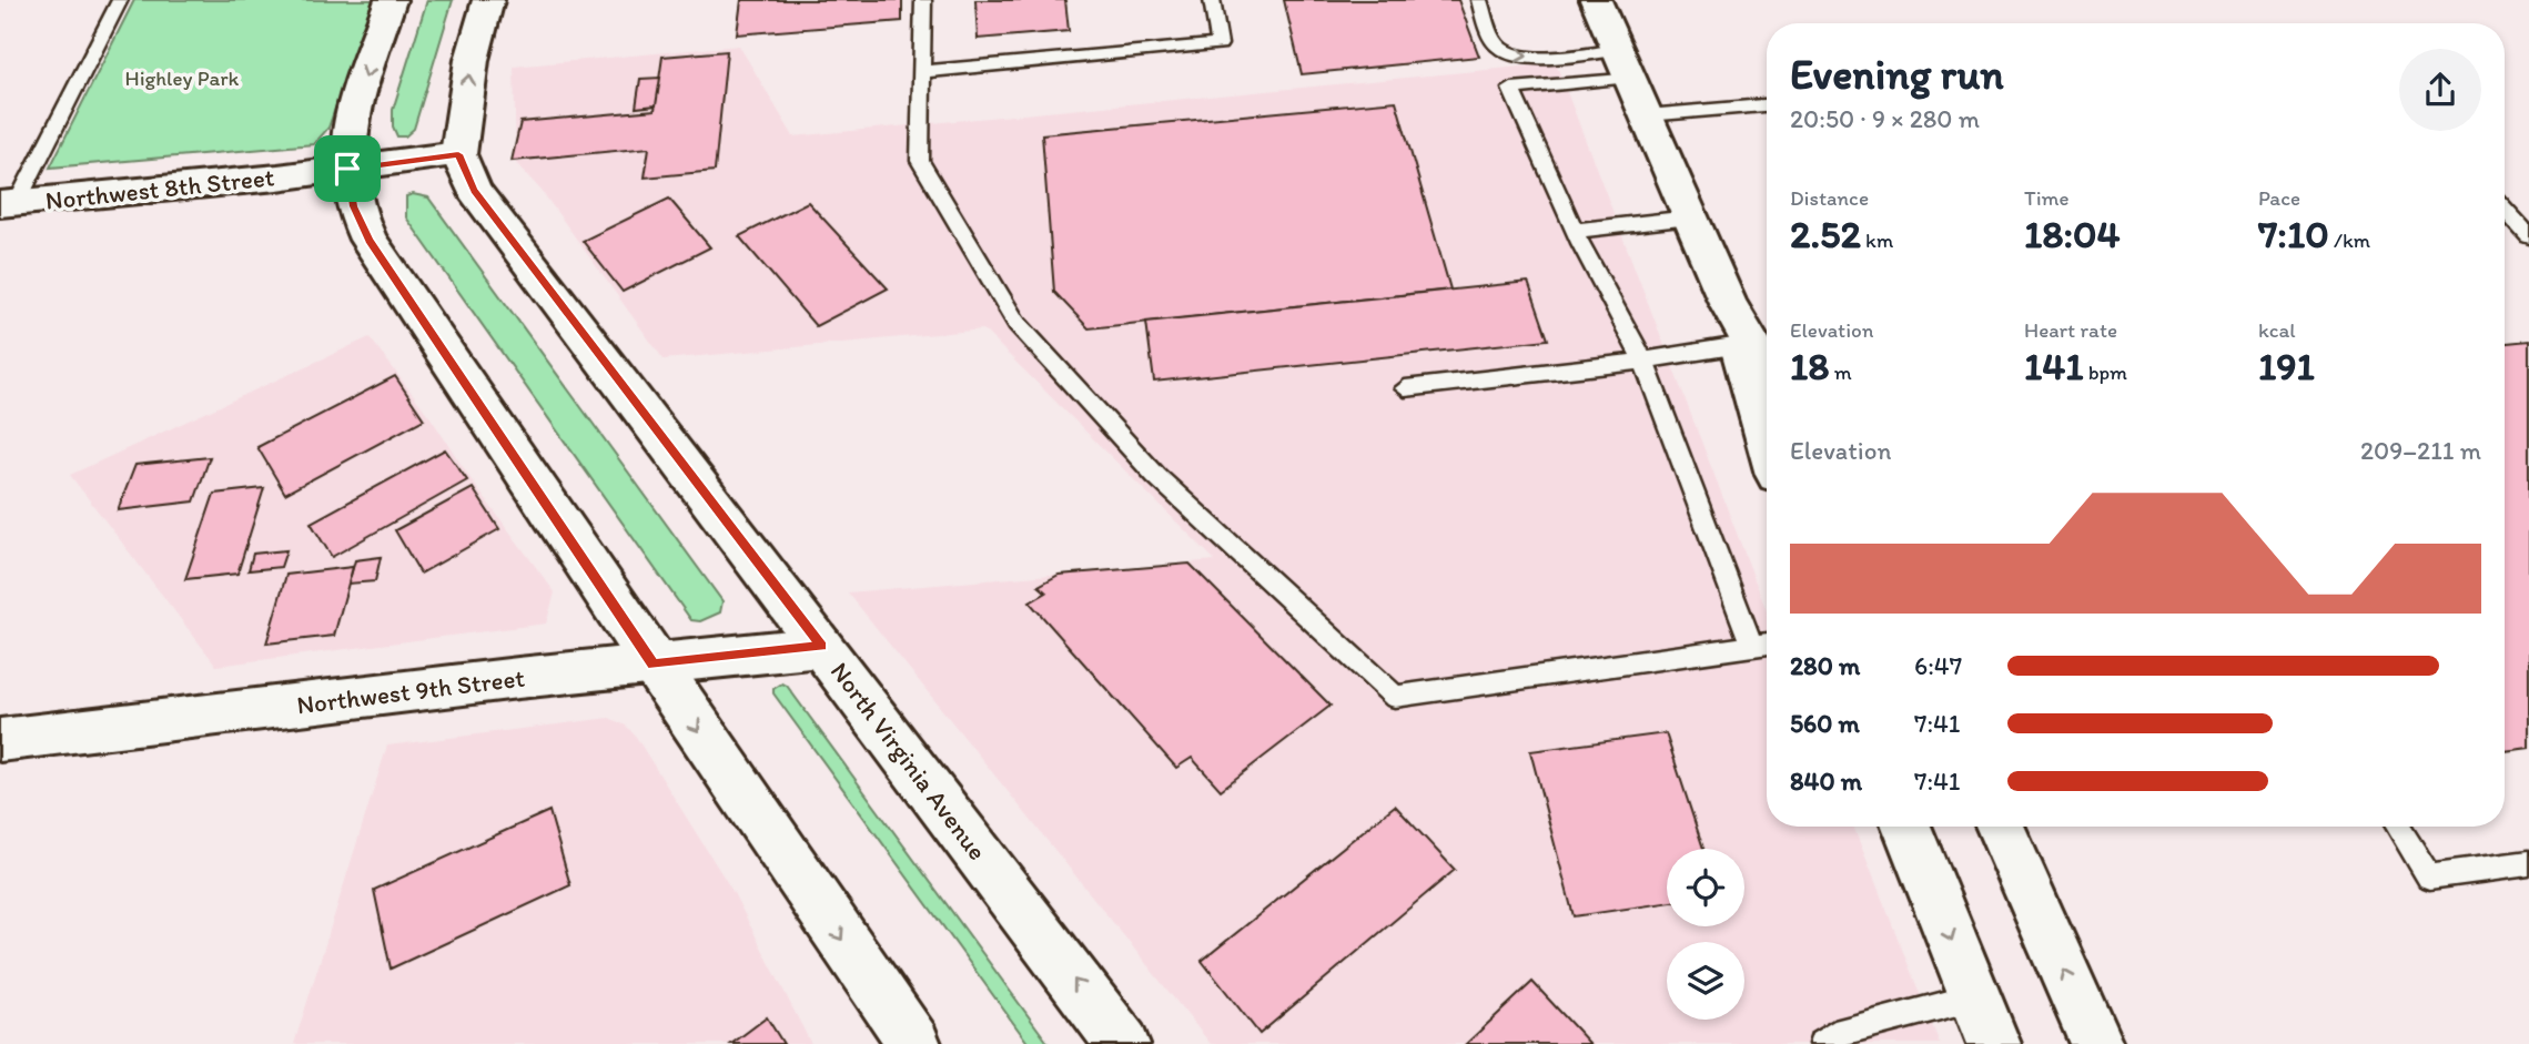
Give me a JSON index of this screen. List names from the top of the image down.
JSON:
{
  "streets": {
    "main road": ["Northwest 8th Street", "Northwest 9th Street", "North Virginia Avenue"]
  },
  "crossings": [
    ["Northwest 8th Street", "North Virginia Avenue"],
    ["Northwest 9th Street", "North Virginia Avenue"]
  ],
  "parks": ["Highley Park"],
  "page": {
    "heading": ["Evening run", "20:50 · 9 × 280 m"],
    "stats": [
      ["Distance", "2.52 km"],
      ["Time", "18:04"],
      ["Pace", "7:10 /km"],
      ["Elevation", "18 m"],
      ["Heart rate", "141 bpm"],
      ["kcal", "191"]
    ],
    "chart": ["Elevation", "209–211 m"],
    "list": [
      {
        "name": "280 m",
        "note": "6:47"
      },
      {
        "name": "560 m",
        "note": "7:41"
      },
      {
        "name": "840 m",
        "note": "7:41"
      }
    ]
  }
}
